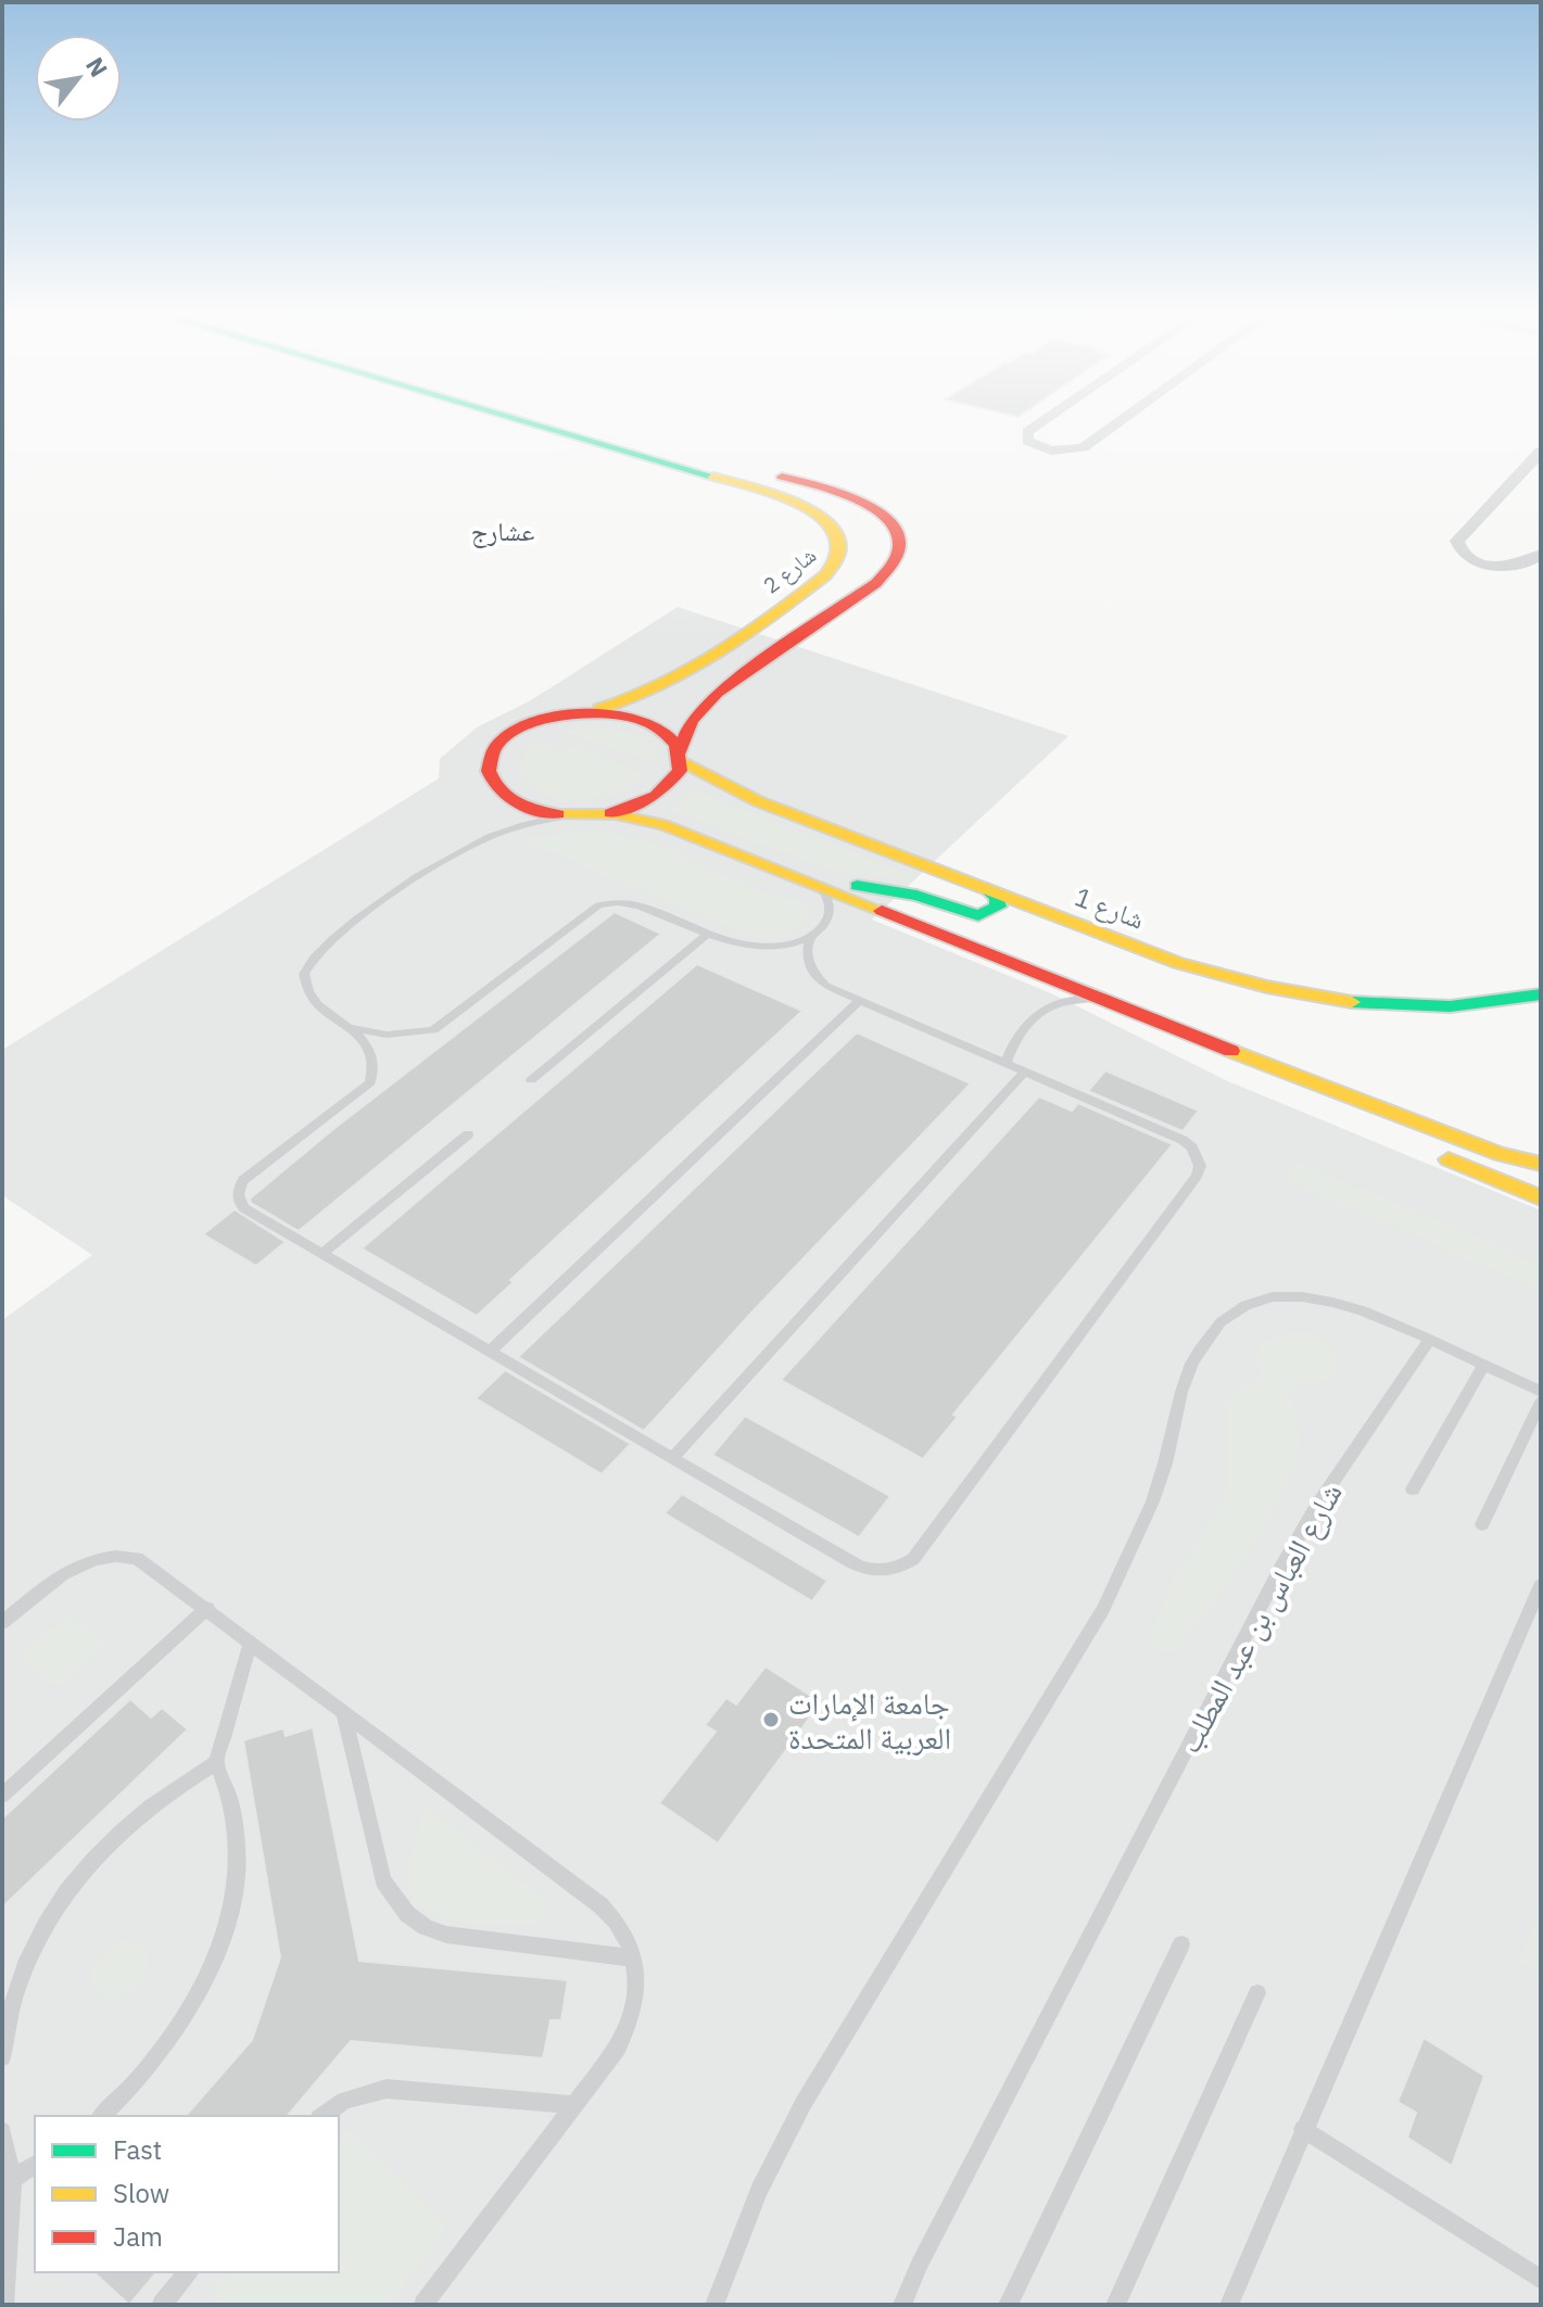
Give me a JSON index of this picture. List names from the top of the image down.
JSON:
{
  "streets": {
    "street": ["شارع 2", "شارع 1"],
    "lane": ["شارع العباس بن عبد المطلب"]
  },
  "crossings": [
    ["شارع 2", "شارع 1"]
  ],
  "districts": ["عشارج"],
  "places": ["جامعة الإمارات العربية المتحدة"],
  "legend": ["Fast", "Slow", "Jam"],
  "north": "top right"
}
